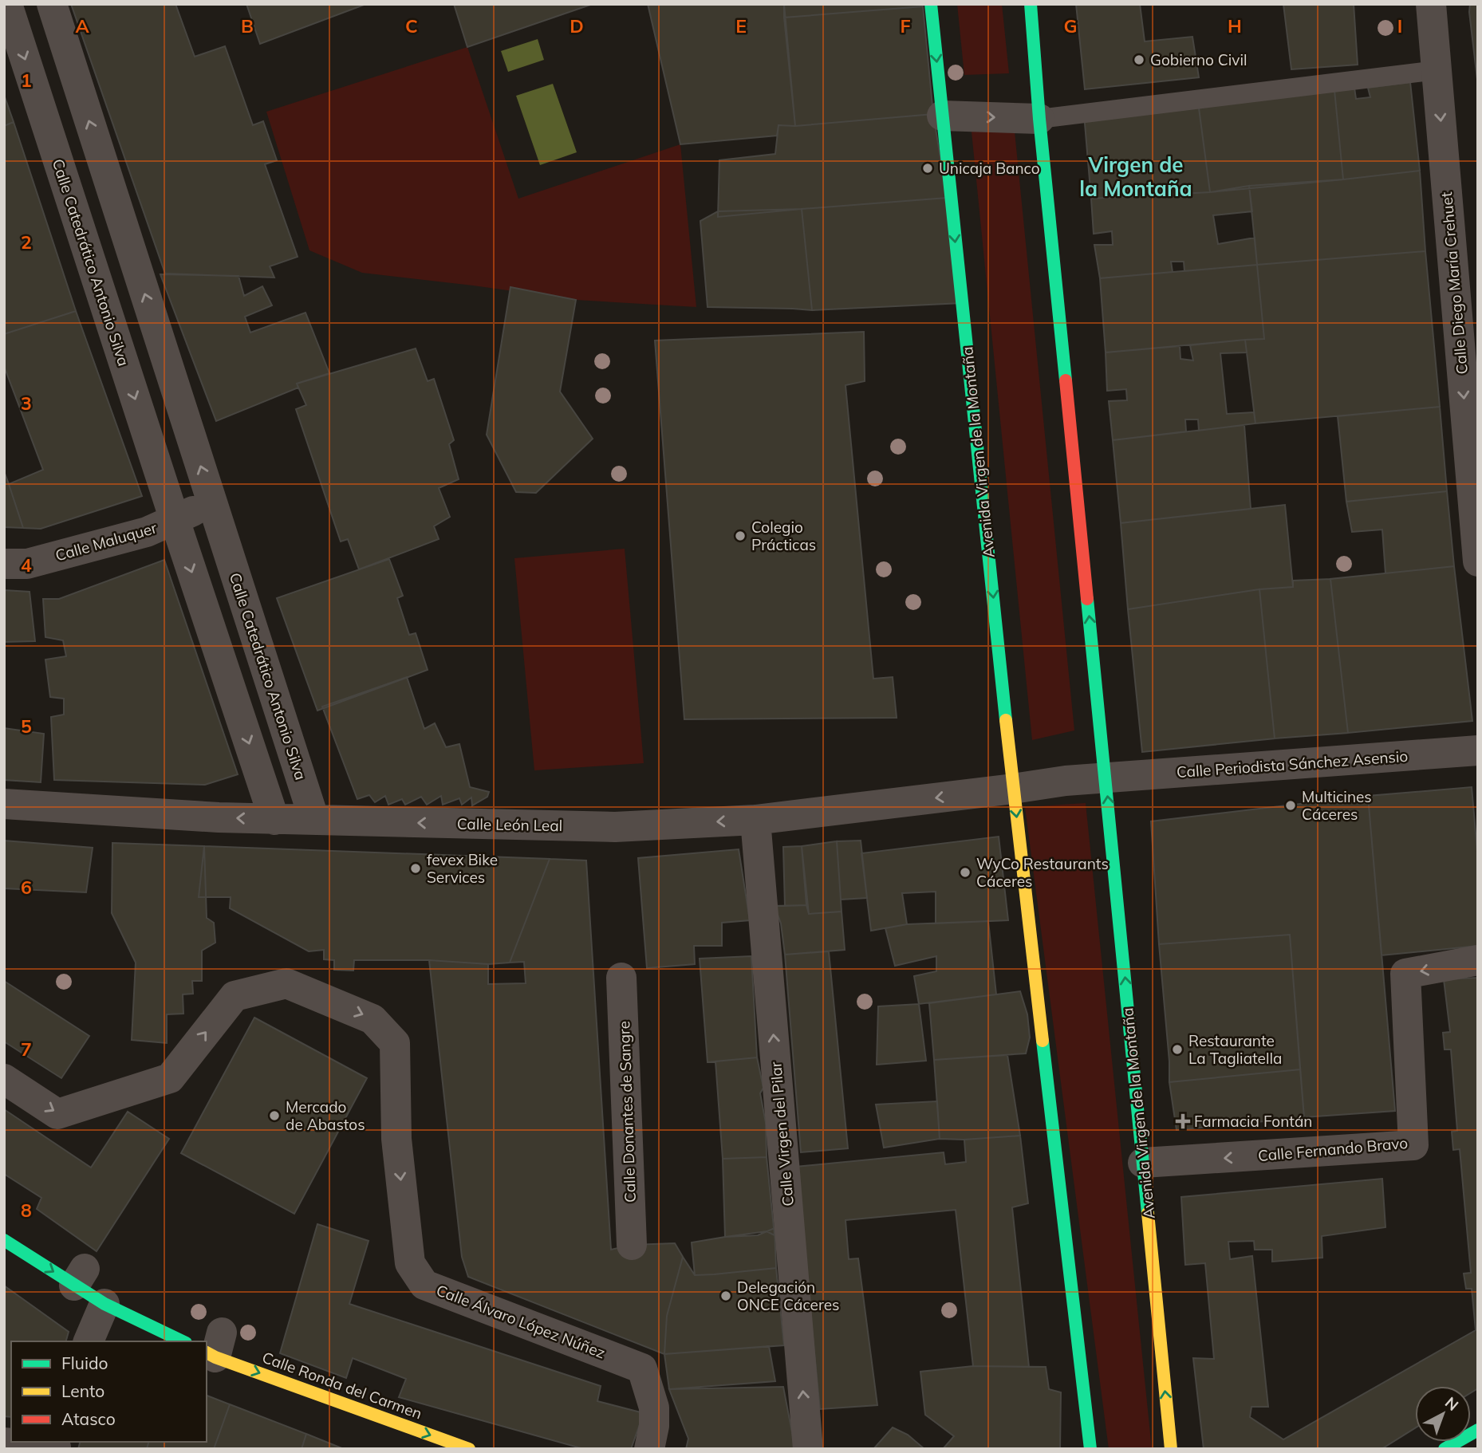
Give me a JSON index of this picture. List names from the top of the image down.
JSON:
{
  "streets": {
    "main road": ["Avenida Virgen de la Montaña", "Calle Ronda del Carmen"],
    "street": [
      "Calle Catedrático Antonio Silva",
      "Calle Diego María Crehuet",
      "Calle Maluquer",
      "Calle Periodista Sánchez Asensio",
      "Calle León Leal",
      "Calle Donantes de Sangre",
      "Calle Virgen del Pilar",
      "Calle Fernando Bravo",
      "Calle Álvaro López Núñez"
    ]
  },
  "crossings": [
    ["Calle Catedrático Antonio Silva", "Calle Maluquer"],
    ["Calle Catedrático Antonio Silva", "Calle León Leal"],
    ["Avenida Virgen de la Montaña", "Calle Periodista Sánchez Asensio"],
    ["Avenida Virgen de la Montaña", "Calle León Leal"],
    ["Avenida Virgen de la Montaña", "Calle Fernando Bravo"],
    ["Calle León Leal", "Calle Virgen del Pilar"]
  ],
  "one_way": [
    "Calle Diego María Crehuet",
    "Calle León Leal",
    "Calle Virgen del Pilar",
    "Calle Ronda del Carmen"
  ],
  "districts": ["Virgen de la Montaña"],
  "places": {
    "other": [
      "Gobierno Civil",
      "Unicaja Banco",
      "Colegio Prácticas",
      "Multicines Cáceres",
      "fevex Bike Services",
      "WyCo Restaurants Cáceres",
      "Restaurante La Tagliatella",
      "Mercado de Abastos",
      "Delegación ONCE Cáceres"
    ],
    "health": ["Farmacia Fontán"]
  },
  "legend": ["Fluido", "Lento", "Atasco"],
  "north": "top right",
  "grid": {
    "columns": [
      "A",
      "B",
      "C",
      "D",
      "E",
      "F",
      "G",
      "H",
      "I"
    ],
    "rows": [
      "1",
      "2",
      "3",
      "4",
      "5",
      "6",
      "7",
      "8"
    ]
  }
}
